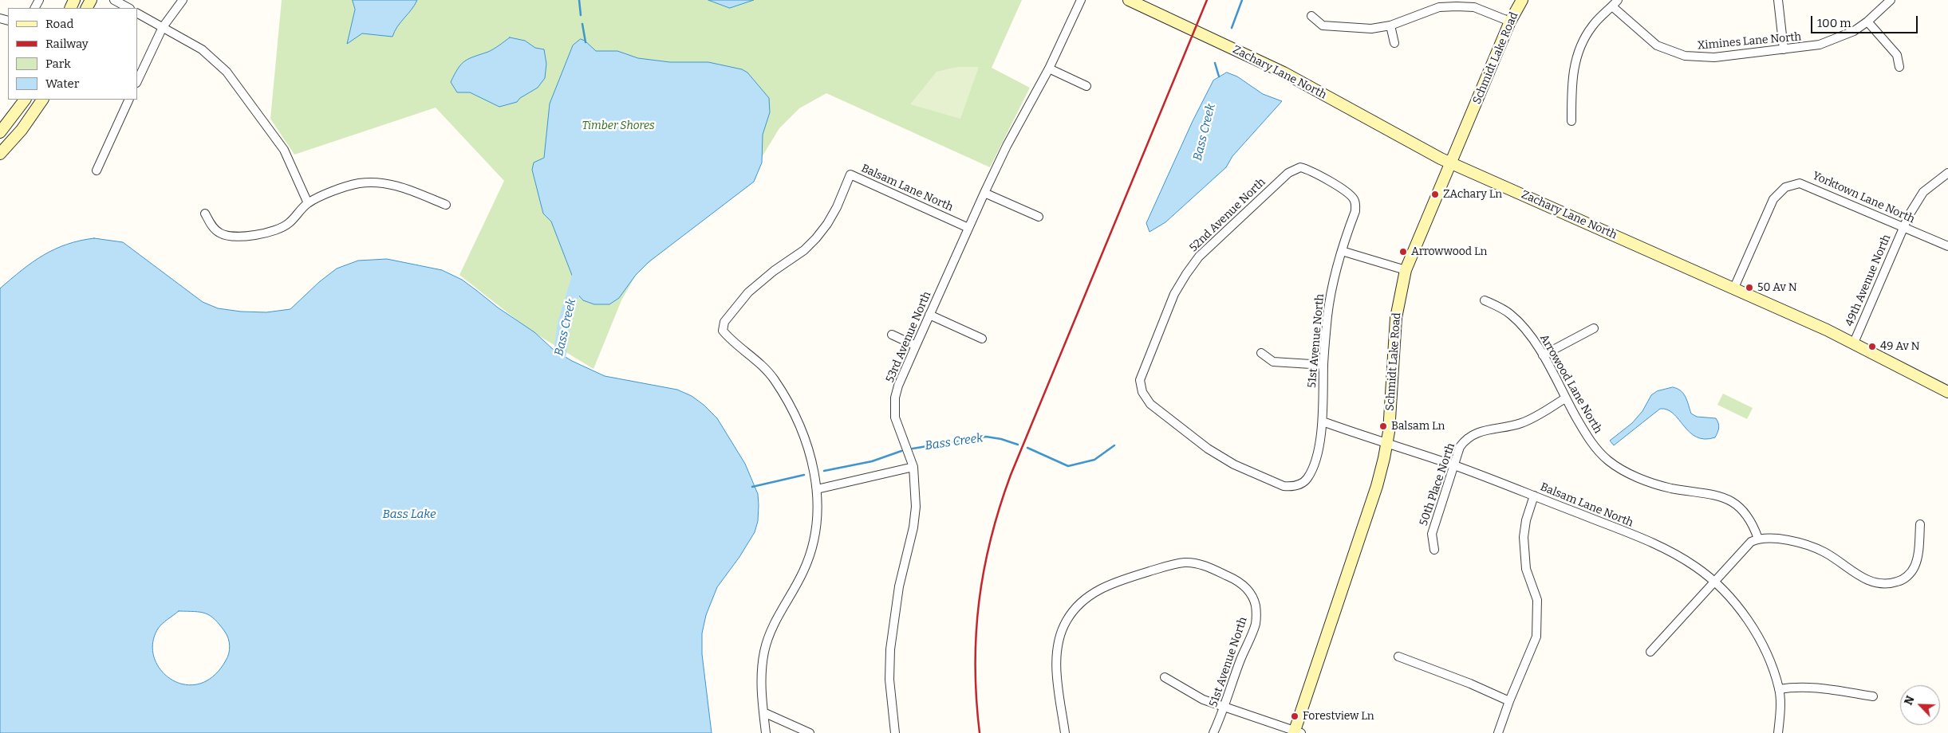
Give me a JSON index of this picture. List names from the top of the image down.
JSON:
{
  "streets": {
    "street": [
      "Ximines Lane North",
      "Schmidt Lake Road",
      "Zachary Lane North",
      "Balsam Lane North",
      "Yorktown Lane North",
      "52nd Avenue North",
      "49th Avenue North",
      "53rd Avenue North",
      "51st Avenue North",
      "Arrowood Lane North",
      "50th Place North"
    ]
  },
  "crossings": [
    ["Schmidt Lake Road", "Zachary Lane North"],
    ["Schmidt Lake Road", "Balsam Lane North"],
    ["Zachary Lane North", "Yorktown Lane North"],
    ["Zachary Lane North", "49th Avenue North"],
    ["Balsam Lane North", "53rd Avenue North"],
    ["Balsam Lane North", "51st Avenue North"],
    ["Balsam Lane North", "50th Place North"],
    ["Yorktown Lane North", "49th Avenue North"],
    ["52nd Avenue North", "51st Avenue North"],
    ["Arrowood Lane North", "50th Place North"]
  ],
  "water": ["Bass Creek", "Bass Lake"],
  "parks": ["Timber Shores"],
  "places": [
    "ZAchary Ln",
    "Arrowwood Ln",
    "50 Av N",
    "49 Av N",
    "Balsam Ln",
    "Forestview Ln"
  ],
  "legend": [
    "Road",
    "Railway",
    "Park",
    "Water"
  ],
  "scale_bar": "100 m",
  "north": "top left"
}
